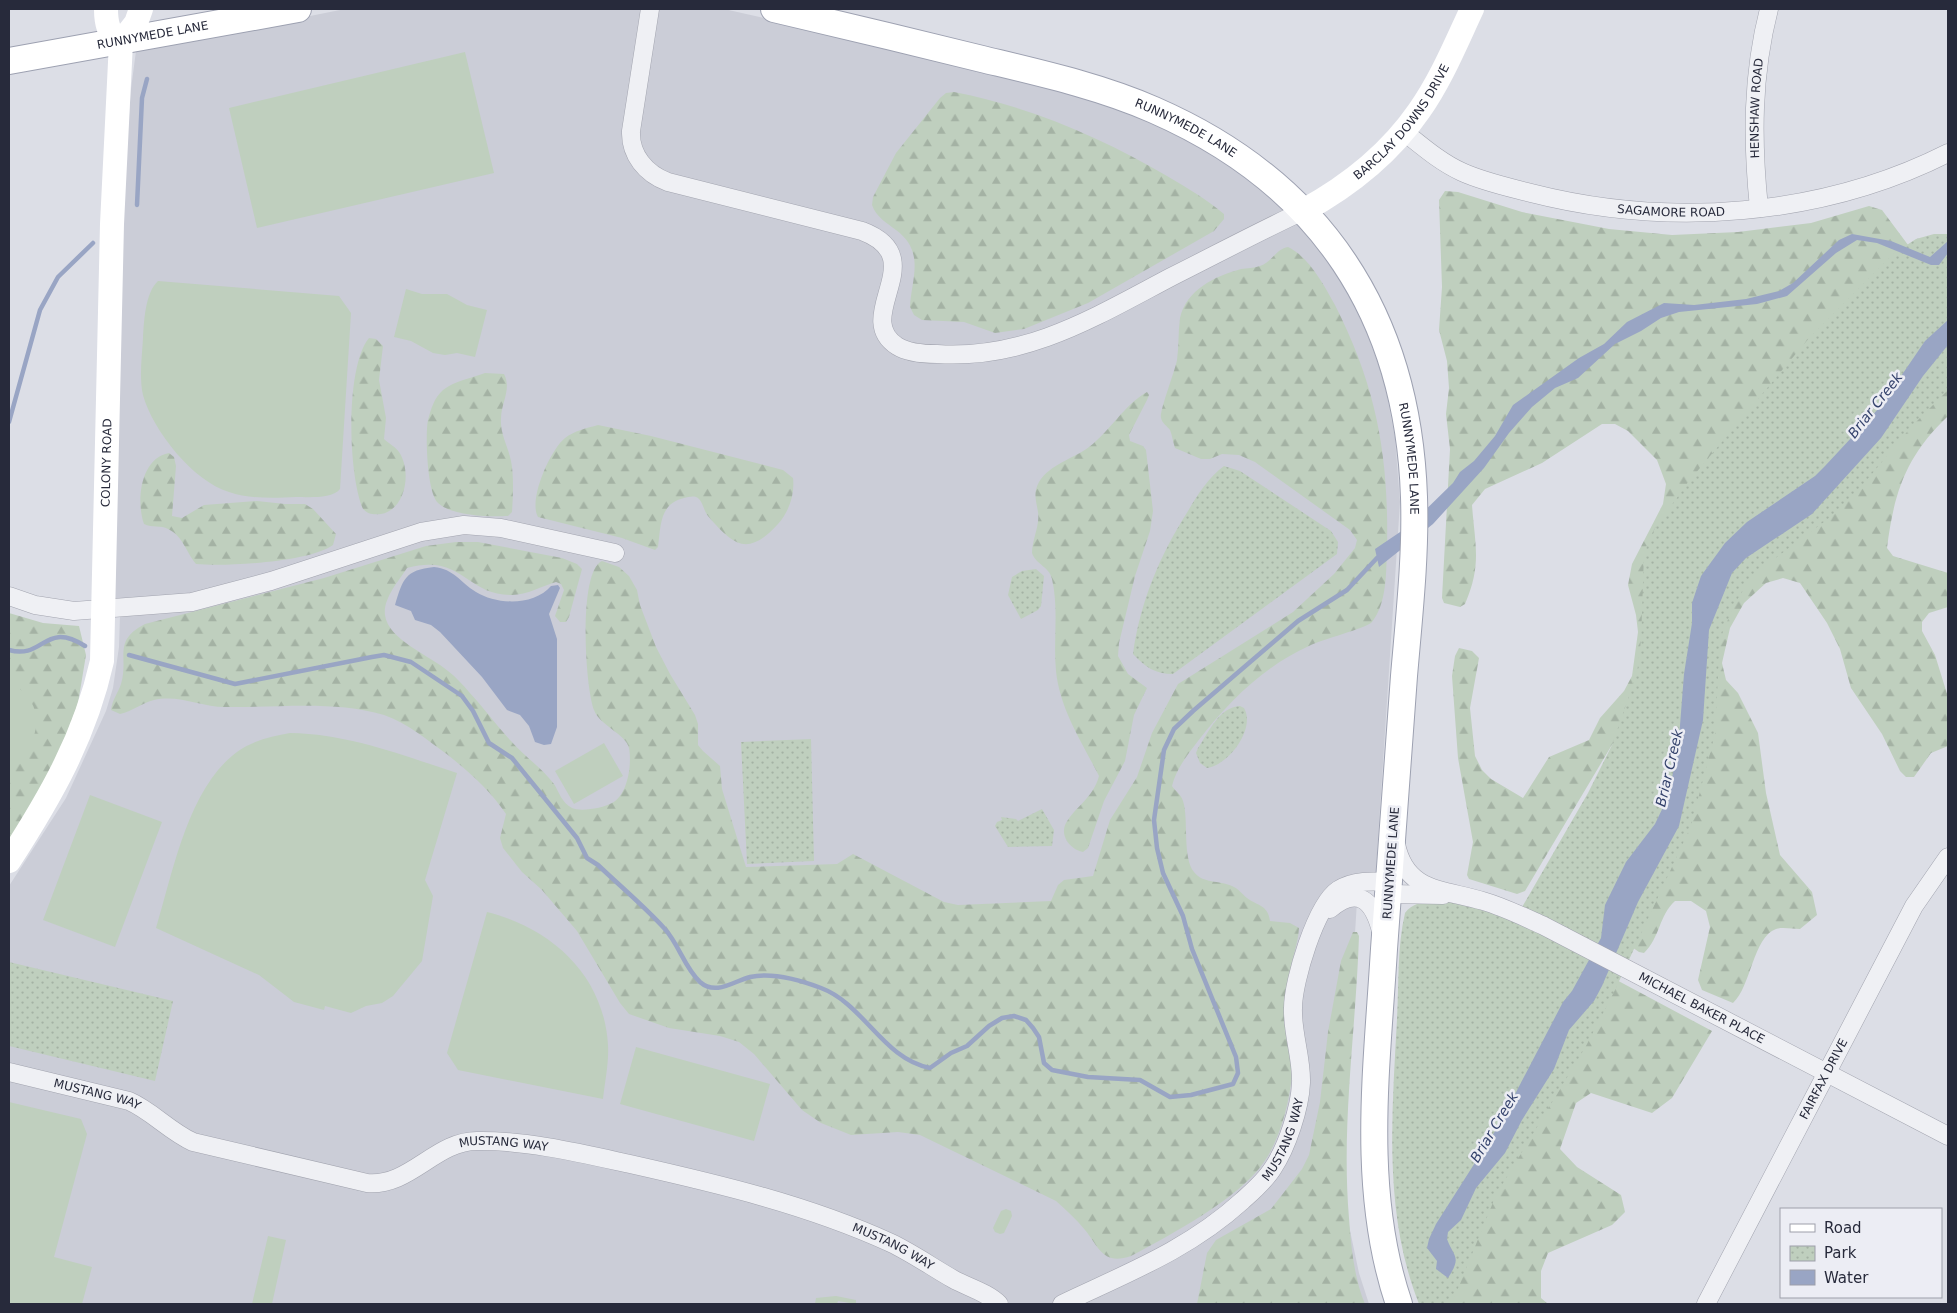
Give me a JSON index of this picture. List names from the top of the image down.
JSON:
{
  "streets": {
    "main road": ["RUNNYMEDE LANE"],
    "street": [
      "HENSHAW ROAD",
      "BARCLAY DOWNS DRIVE",
      "SAGAMORE ROAD",
      "COLONY ROAD",
      "MICHAEL BAKER PLACE",
      "FAIRFAX DRIVE",
      "MUSTANG WAY"
    ]
  },
  "crossings": [
    ["RUNNYMEDE LANE", "BARCLAY DOWNS DRIVE"],
    ["RUNNYMEDE LANE", "COLONY ROAD"],
    ["RUNNYMEDE LANE", "MUSTANG WAY"],
    ["HENSHAW ROAD", "SAGAMORE ROAD"],
    ["BARCLAY DOWNS DRIVE", "SAGAMORE ROAD"],
    ["MICHAEL BAKER PLACE", "FAIRFAX DRIVE"],
    ["MICHAEL BAKER PLACE", "MUSTANG WAY"]
  ],
  "water": ["Briar Creek"],
  "legend": ["Road", "Park", "Water"]
}
